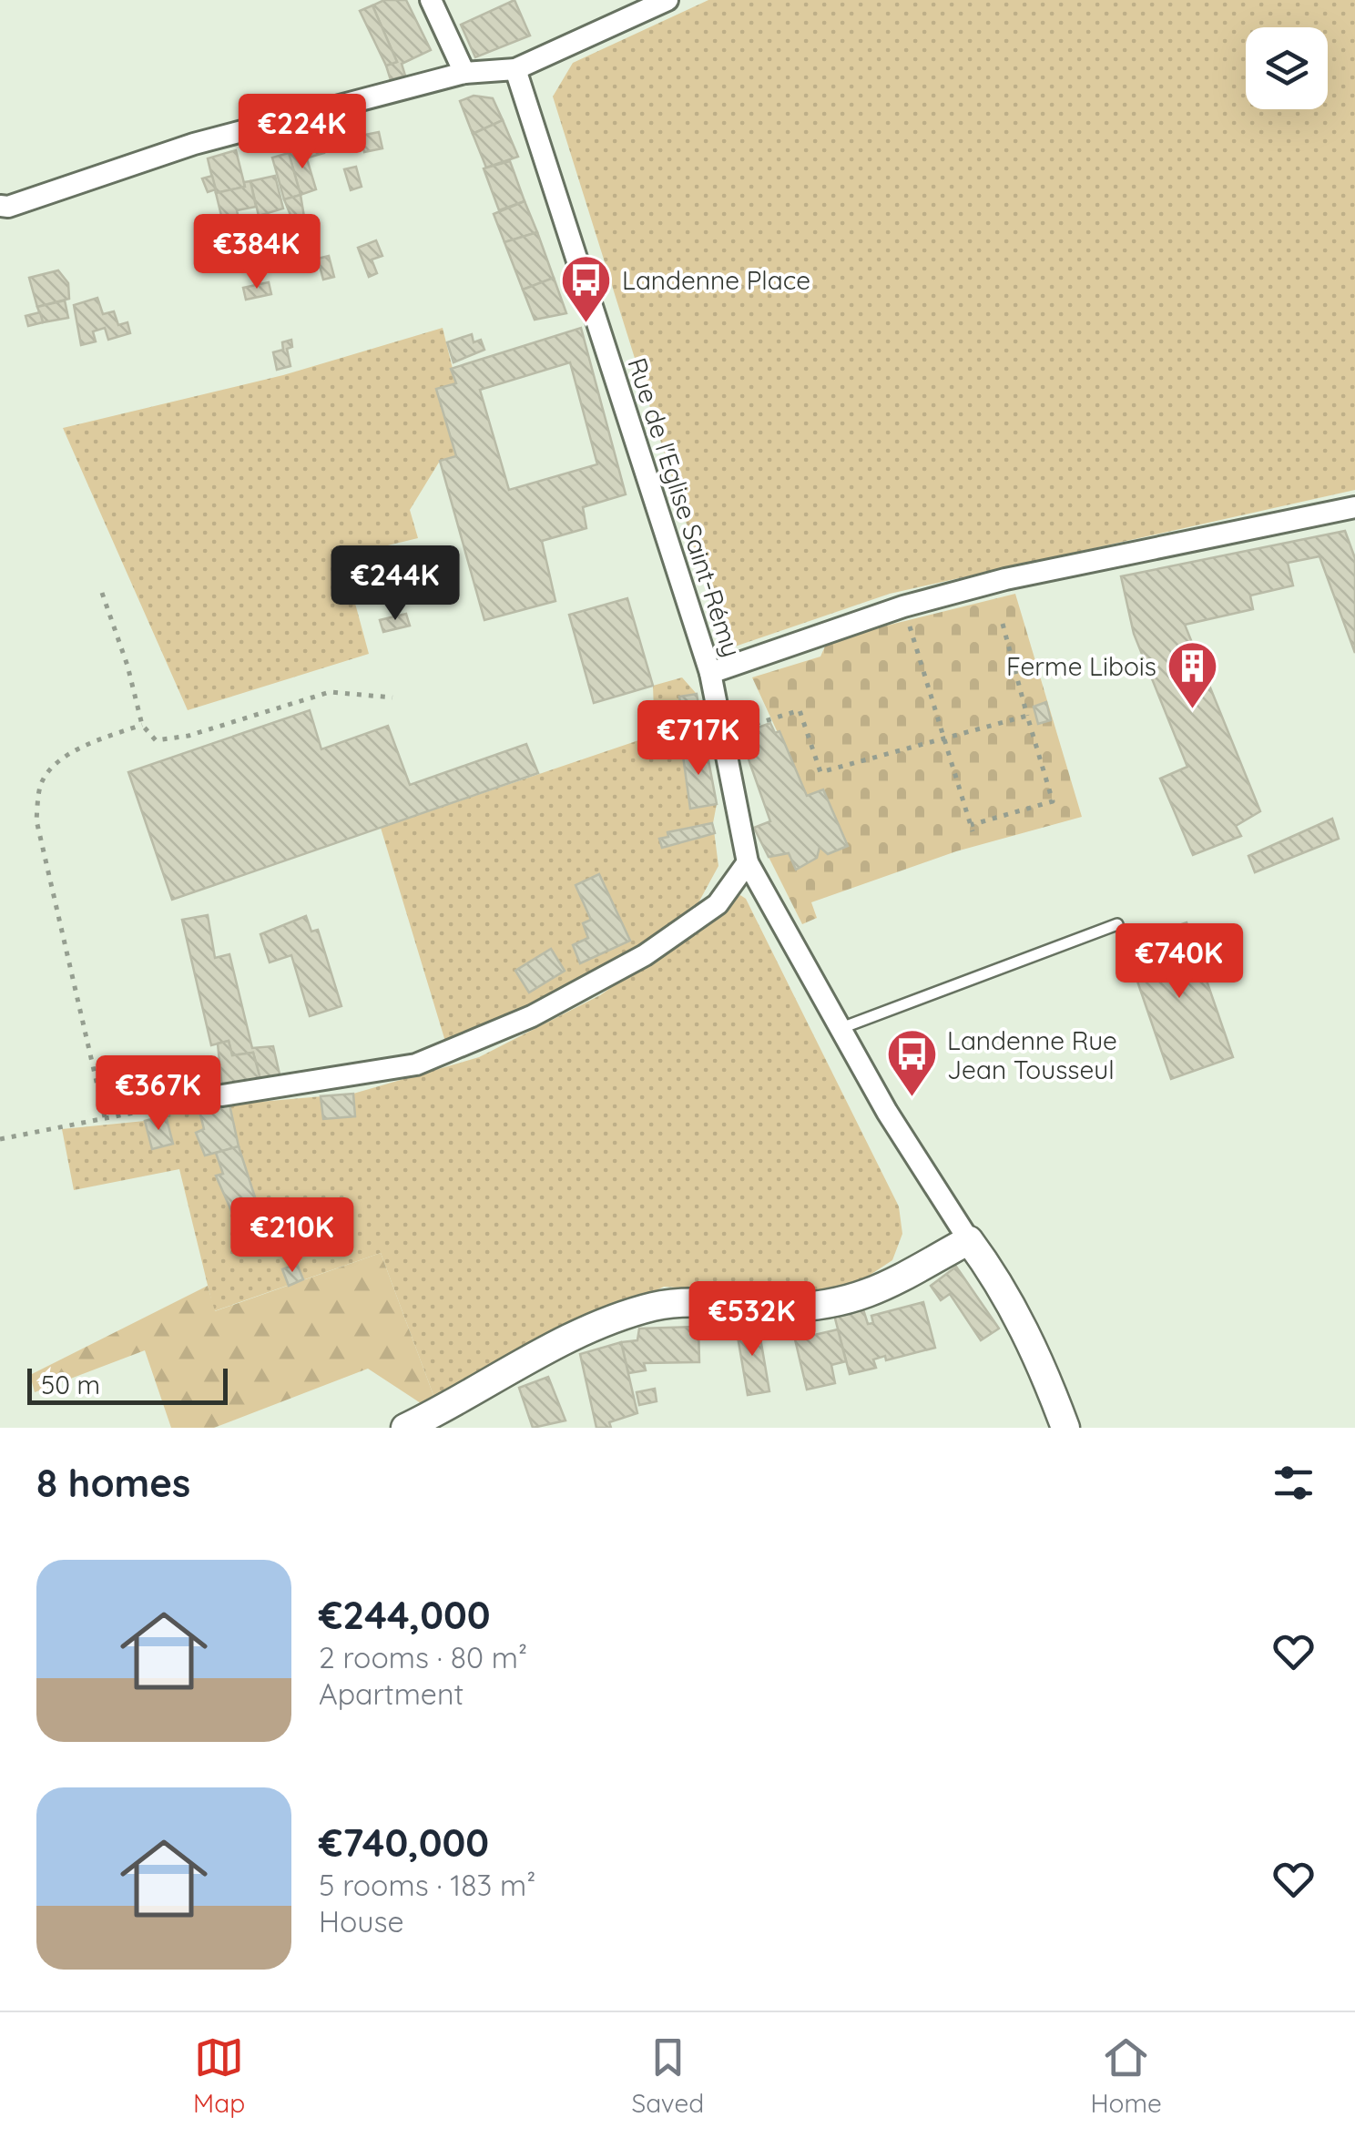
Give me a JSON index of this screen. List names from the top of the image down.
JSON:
{
  "streets": {
    "street": ["Rue de l'Eglise Saint-Rémy"]
  },
  "places": {
    "bus stop": ["Landenne Place", "Landenne Rue Jean Tousseul"],
    "building": ["Ferme Libois"]
  },
  "scale_bar": "50 m",
  "page": {
    "price": [
      "€224K",
      "€384K",
      "€244K",
      "€717K",
      "€740K",
      "€367K",
      "€210K",
      "€532K"
    ],
    "scale": "50 m",
    "heading": "8 homes",
    "list": [
      {
        "name": "€244,000",
        "note": "2 rooms · 80 m² · Apartment"
      },
      {
        "name": "€740,000",
        "note": "5 rooms · 183 m² · House"
      }
    ],
    "tabs": ["Map", "Saved", "Home"]
  }
}
